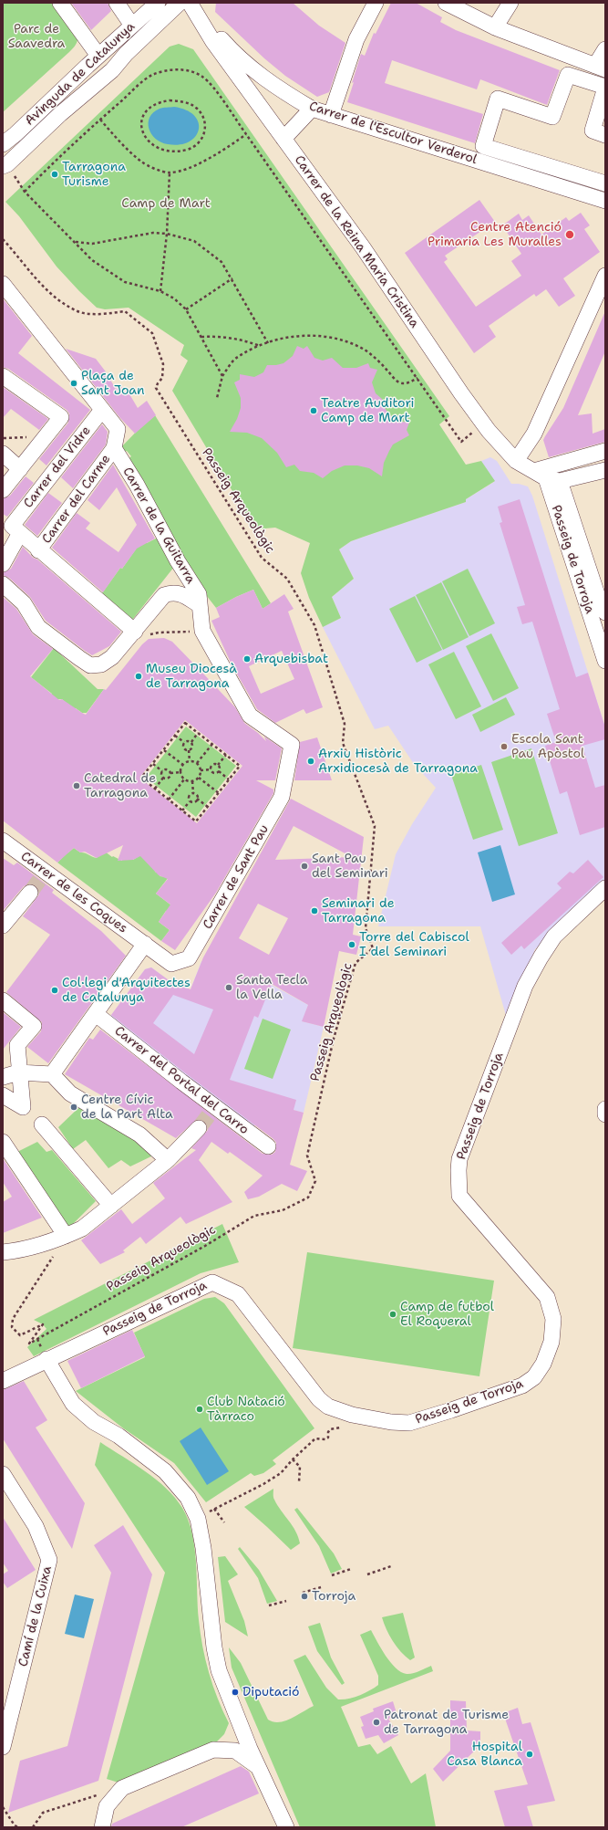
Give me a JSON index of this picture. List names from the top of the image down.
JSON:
{
  "streets": {
    "street": [
      "Avinguda de Catalunya",
      "Carrer de l'Escultor Verderol",
      "Carrer de la Reina Maria Cristina",
      "Carrer del Vidre",
      "Carrer del Carme",
      "Carrer de la Guitarra",
      "Passeig de Torroja",
      "Carrer de Sant Pau",
      "Carrer de les Coques",
      "Carrer del Portal del Carro",
      "Camí de la Cuixa"
    ],
    "path": ["Passeig Arqueològic"]
  },
  "crossings": [
    ["Avinguda de Catalunya", "Carrer de l'Escultor Verderol"],
    ["Avinguda de Catalunya", "Carrer de la Reina Maria Cristina"],
    ["Carrer de l'Escultor Verderol", "Carrer de la Reina Maria Cristina"],
    ["Carrer de la Reina Maria Cristina", "Passeig de Torroja"],
    ["Carrer del Carme", "Carrer de la Guitarra"],
    ["Carrer de la Guitarra", "Carrer de Sant Pau"],
    ["Carrer de Sant Pau", "Carrer de les Coques"]
  ],
  "parks": ["Parc de Saavedra", "Camp de Mart"],
  "places": [
    "Tarragona Turisme",
    "Centre Atenció Primaria Les Muralles",
    "Plaça de Sant Joan",
    "Teatre Auditori Camp de Mart",
    "Arquebisbat",
    "Museu Diocesà de Tarragona",
    "Escola Sant Pau Apòstol",
    "Arxiu Històric Arxidiocesà de Tarragona",
    "Catedral de Tarragona",
    "Sant Pau del Seminari",
    "Seminari de Tarragona",
    "Torre del Cabiscol I del Seminari",
    "Santa Tecla la Vella",
    "Col·legi d'Arquitectes de Catalunya",
    "Centre Cívic de la Part Alta",
    "Camp de futbol El Roqueral",
    "Club Natació Tàrraco",
    "Torroja",
    "Diputació",
    "Patronat de Turisme de Tarragona",
    "Hospital Casa Blanca"
  ]
}
